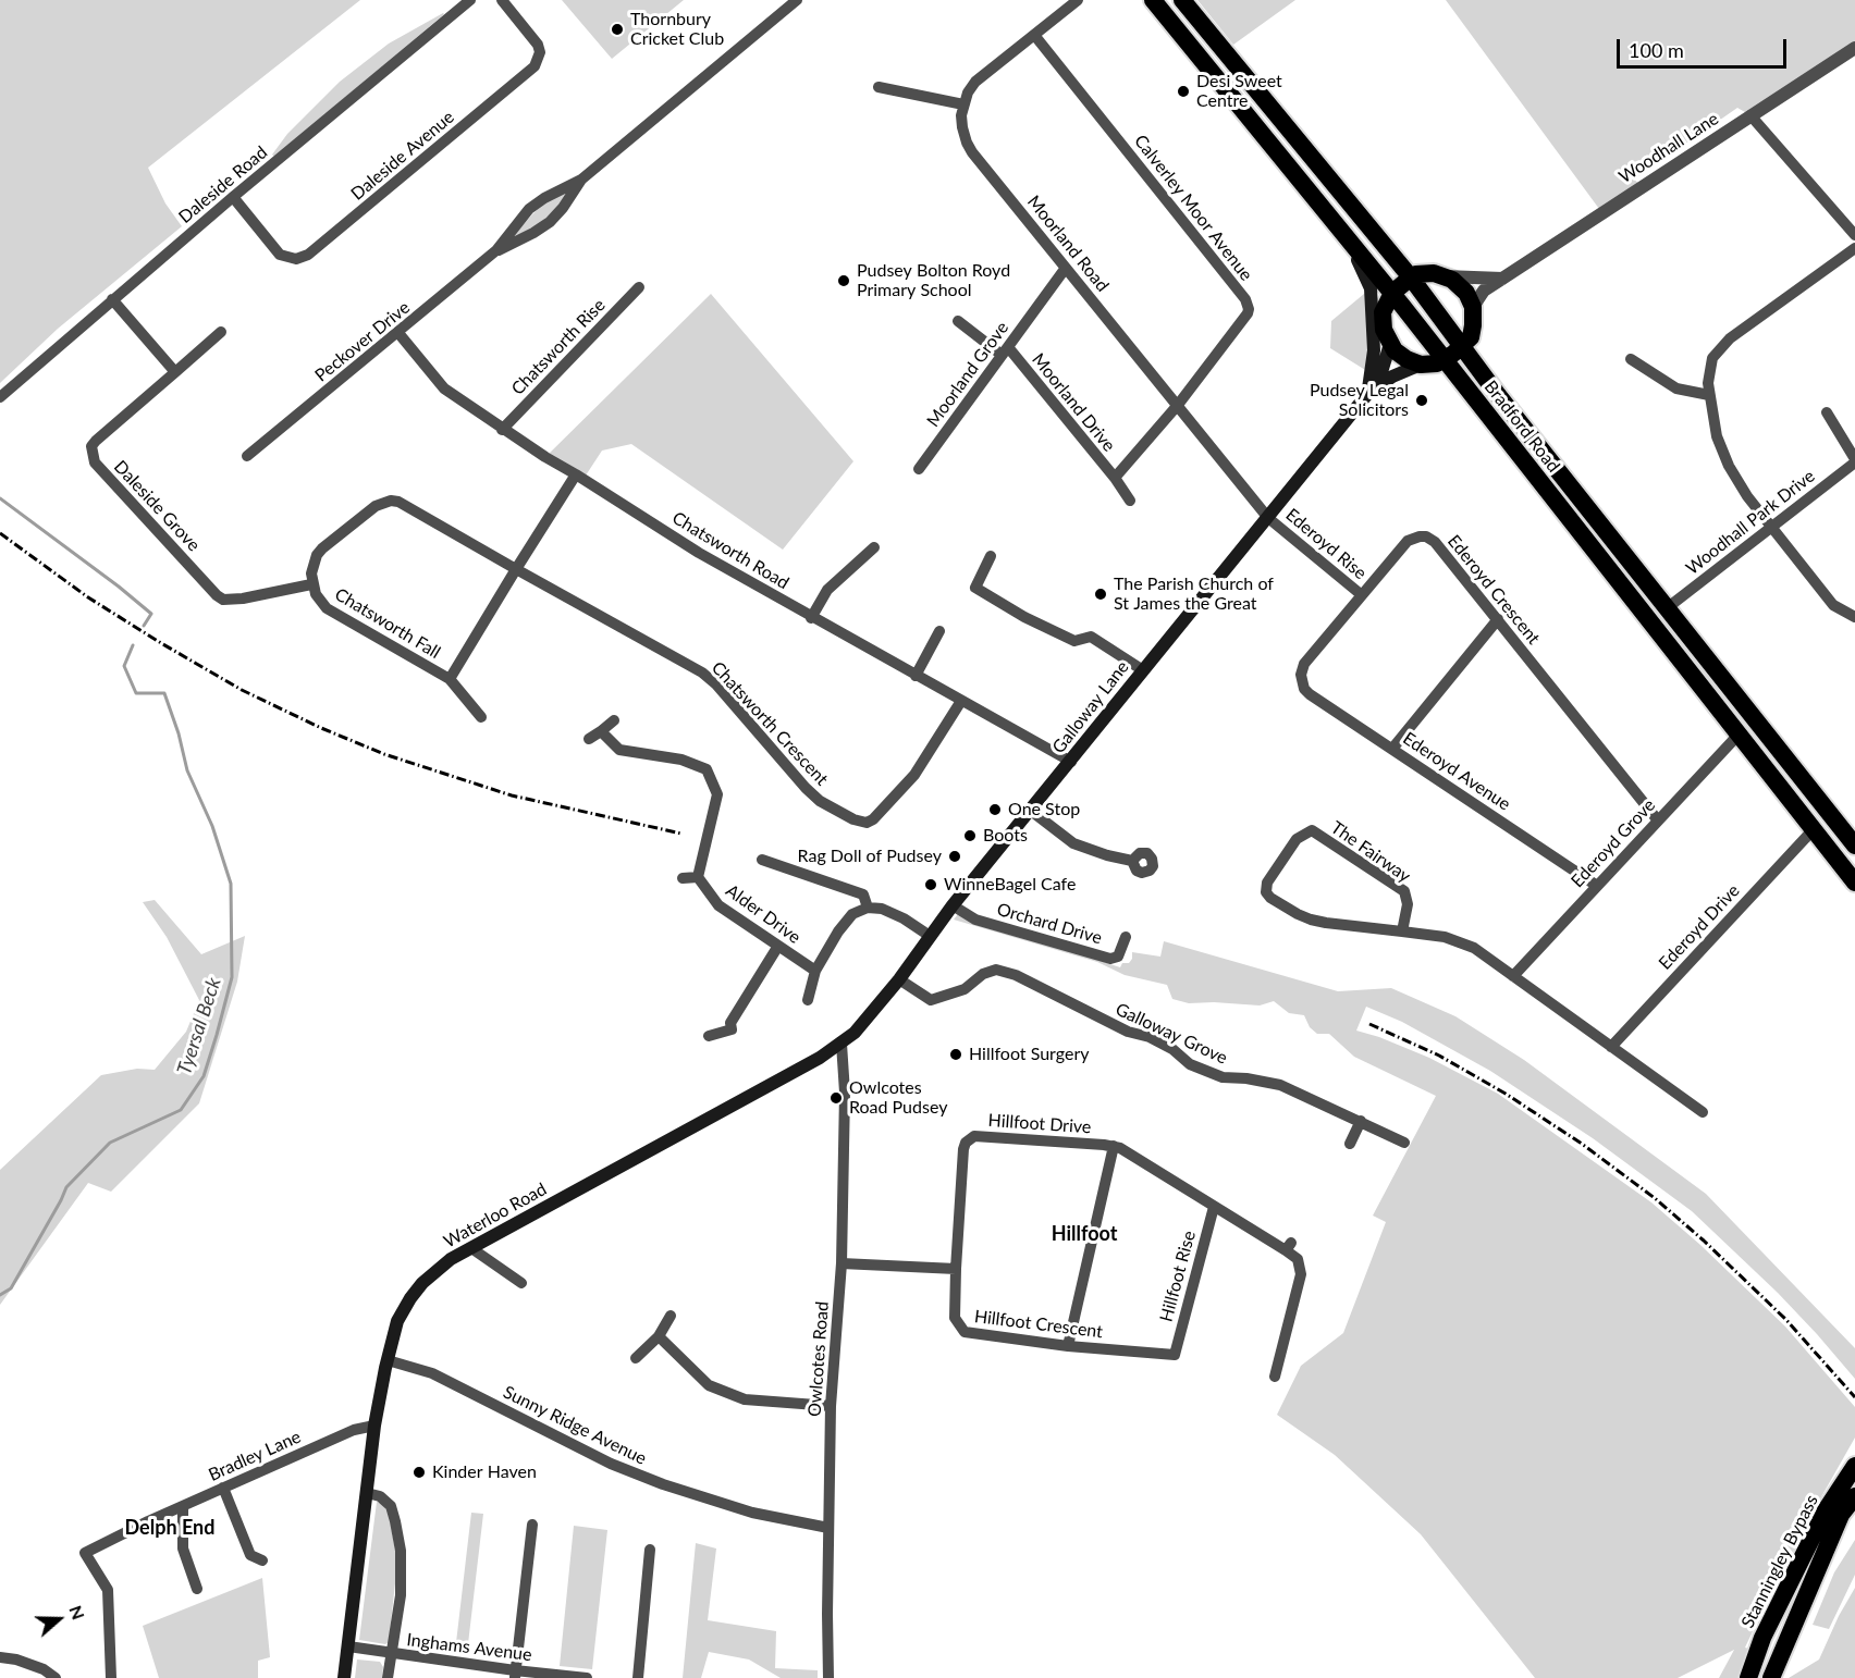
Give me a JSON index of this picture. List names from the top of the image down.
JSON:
{
  "streets": {
    "highway": ["Bradford Road", "Stanningley Bypass"],
    "main road": ["Galloway Lane", "Waterloo Road"],
    "street": [
      "Woodhall Lane",
      "Daleside Avenue",
      "Daleside Road",
      "Calverley Moor Avenue",
      "Moorland Road",
      "Peckover Drive",
      "Chatsworth Rise",
      "Moorland Grove",
      "Moorland Drive",
      "Daleside Grove",
      "Woodhall Park Drive",
      "Ederoyd Rise",
      "Chatsworth Road",
      "Ederoyd Crescent",
      "Chatsworth Fall",
      "Chatsworth Crescent",
      "Ederoyd Avenue",
      "Ederoyd Grove",
      "The Fairway",
      "Alder Drive",
      "Orchard Drive",
      "Ederoyd Drive",
      "Galloway Grove",
      "Hillfoot Drive",
      "Hillfoot Rise",
      "Hillfoot Crescent",
      "Owlcotes Road",
      "Sunny Ridge Avenue",
      "Bradley Lane",
      "Inghams Avenue"
    ]
  },
  "crossings": [
    ["Daleside Avenue", "Daleside Road"],
    ["Calverley Moor Avenue", "Moorland Road"],
    ["Calverley Moor Avenue", "Moorland Drive"],
    ["Moorland Road", "Moorland Grove"],
    ["Moorland Road", "Moorland Drive"],
    ["Moorland Road", "Ederoyd Rise"],
    ["Moorland Road", "Galloway Lane"],
    ["Peckover Drive", "Chatsworth Road"],
    ["Chatsworth Rise", "Chatsworth Road"],
    ["Moorland Grove", "Moorland Drive"],
    ["Bradford Road", "Woodhall Park Drive"],
    ["Bradford Road", "Ederoyd Grove"],
    ["Bradford Road", "Ederoyd Drive"],
    ["Daleside Grove", "Chatsworth Fall"],
    ["Ederoyd Rise", "Ederoyd Crescent"],
    ["Ederoyd Rise", "Galloway Lane"],
    ["Chatsworth Road", "Chatsworth Fall"],
    ["Chatsworth Road", "Galloway Lane"],
    ["Chatsworth Road", "Chatsworth Crescent"],
    ["Ederoyd Crescent", "Ederoyd Avenue"],
    ["Ederoyd Crescent", "Ederoyd Grove"],
    ["Chatsworth Fall", "Chatsworth Crescent"],
    ["Galloway Lane", "Orchard Drive"],
    ["Galloway Lane", "Galloway Grove"],
    ["Galloway Lane", "Waterloo Road"],
    ["Galloway Lane", "Owlcotes Road"],
    ["Ederoyd Avenue", "Ederoyd Grove"],
    ["Ederoyd Grove", "The Fairway"],
    ["The Fairway", "Ederoyd Drive"],
    ["Hillfoot Drive", "Hillfoot Rise"],
    ["Hillfoot Drive", "Hillfoot Crescent"],
    ["Waterloo Road", "Owlcotes Road"],
    ["Waterloo Road", "Sunny Ridge Avenue"],
    ["Waterloo Road", "Bradley Lane"],
    ["Waterloo Road", "Inghams Avenue"],
    ["Hillfoot Rise", "Hillfoot Crescent"],
    ["Owlcotes Road", "Sunny Ridge Avenue"]
  ],
  "districts": ["Hillfoot", "Delph End"],
  "water": ["Tyersal Beck"],
  "places": [
    "Thornbury Cricket Club",
    "Desi Sweet Centre",
    "Pudsey Bolton Royd Primary School",
    "Pudsey Legal Solicitors",
    "The Parish Church of St James the Great",
    "One Stop",
    "Boots",
    "Rag Doll of Pudsey",
    "WinneBagel Cafe",
    "Hillfoot Surgery",
    "Owlcotes Road Pudsey",
    "Kinder Haven"
  ],
  "scale_bar": "100 m",
  "north": "right"
}
